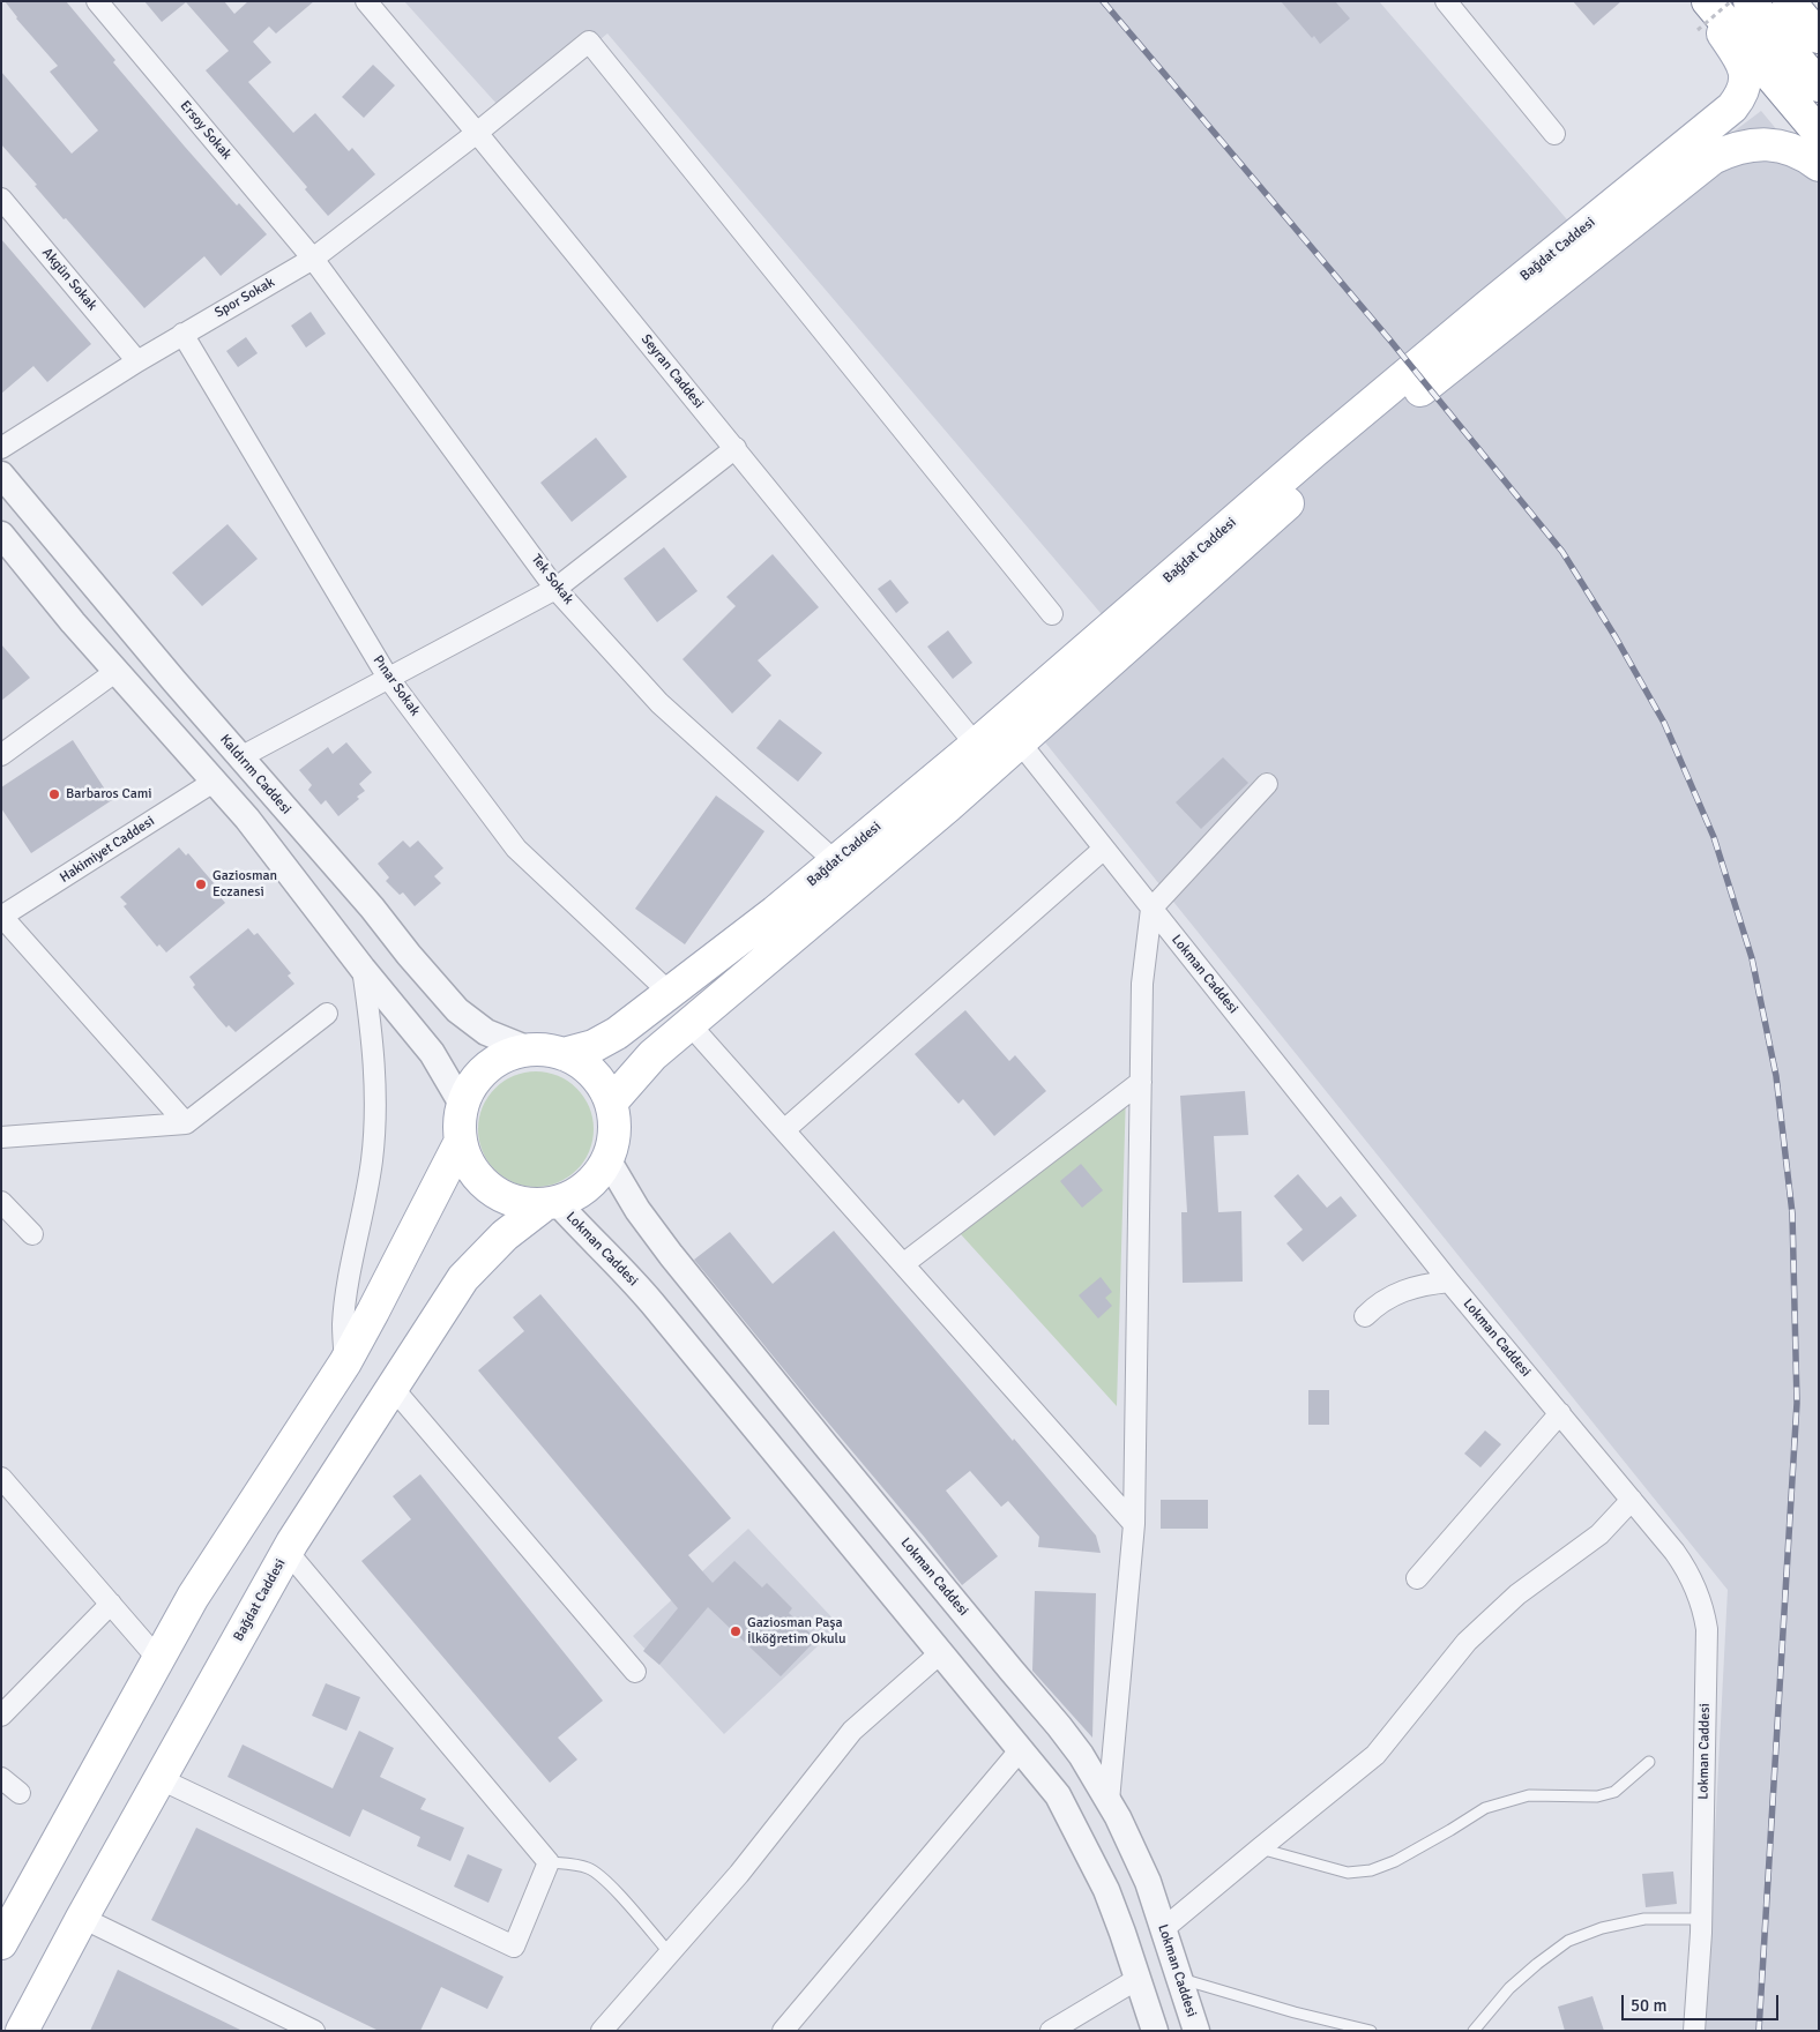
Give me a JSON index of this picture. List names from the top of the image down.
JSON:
{
  "streets": {
    "main road": ["Bağdat Caddesi"],
    "street": [
      "Ersoy Sokak",
      "Akgün Sokak",
      "Spor Sokak",
      "Seyran Caddesi",
      "Tek Sokak",
      "Pınar Sokak",
      "Kaldırım Caddesi",
      "Hakimiyet Caddesi",
      "Lokman Caddesi"
    ]
  },
  "crossings": [
    ["Ersoy Sokak", "Spor Sokak"],
    ["Ersoy Sokak", "Tek Sokak"],
    ["Bağdat Caddesi", "Seyran Caddesi"],
    ["Bağdat Caddesi", "Tek Sokak"],
    ["Bağdat Caddesi", "Pınar Sokak"],
    ["Bağdat Caddesi", "Kaldırım Caddesi"],
    ["Bağdat Caddesi", "Lokman Caddesi"],
    ["Akgün Sokak", "Spor Sokak"],
    ["Spor Sokak", "Seyran Caddesi"],
    ["Spor Sokak", "Tek Sokak"],
    ["Spor Sokak", "Pınar Sokak"],
    ["Kaldırım Caddesi", "Lokman Caddesi"]
  ],
  "places": ["Barbaros Cami", "Gaziosman Eczanesi", "Gaziosman Paşa İlköğretim Okulu"],
  "scale_bar": "50 m"
}
